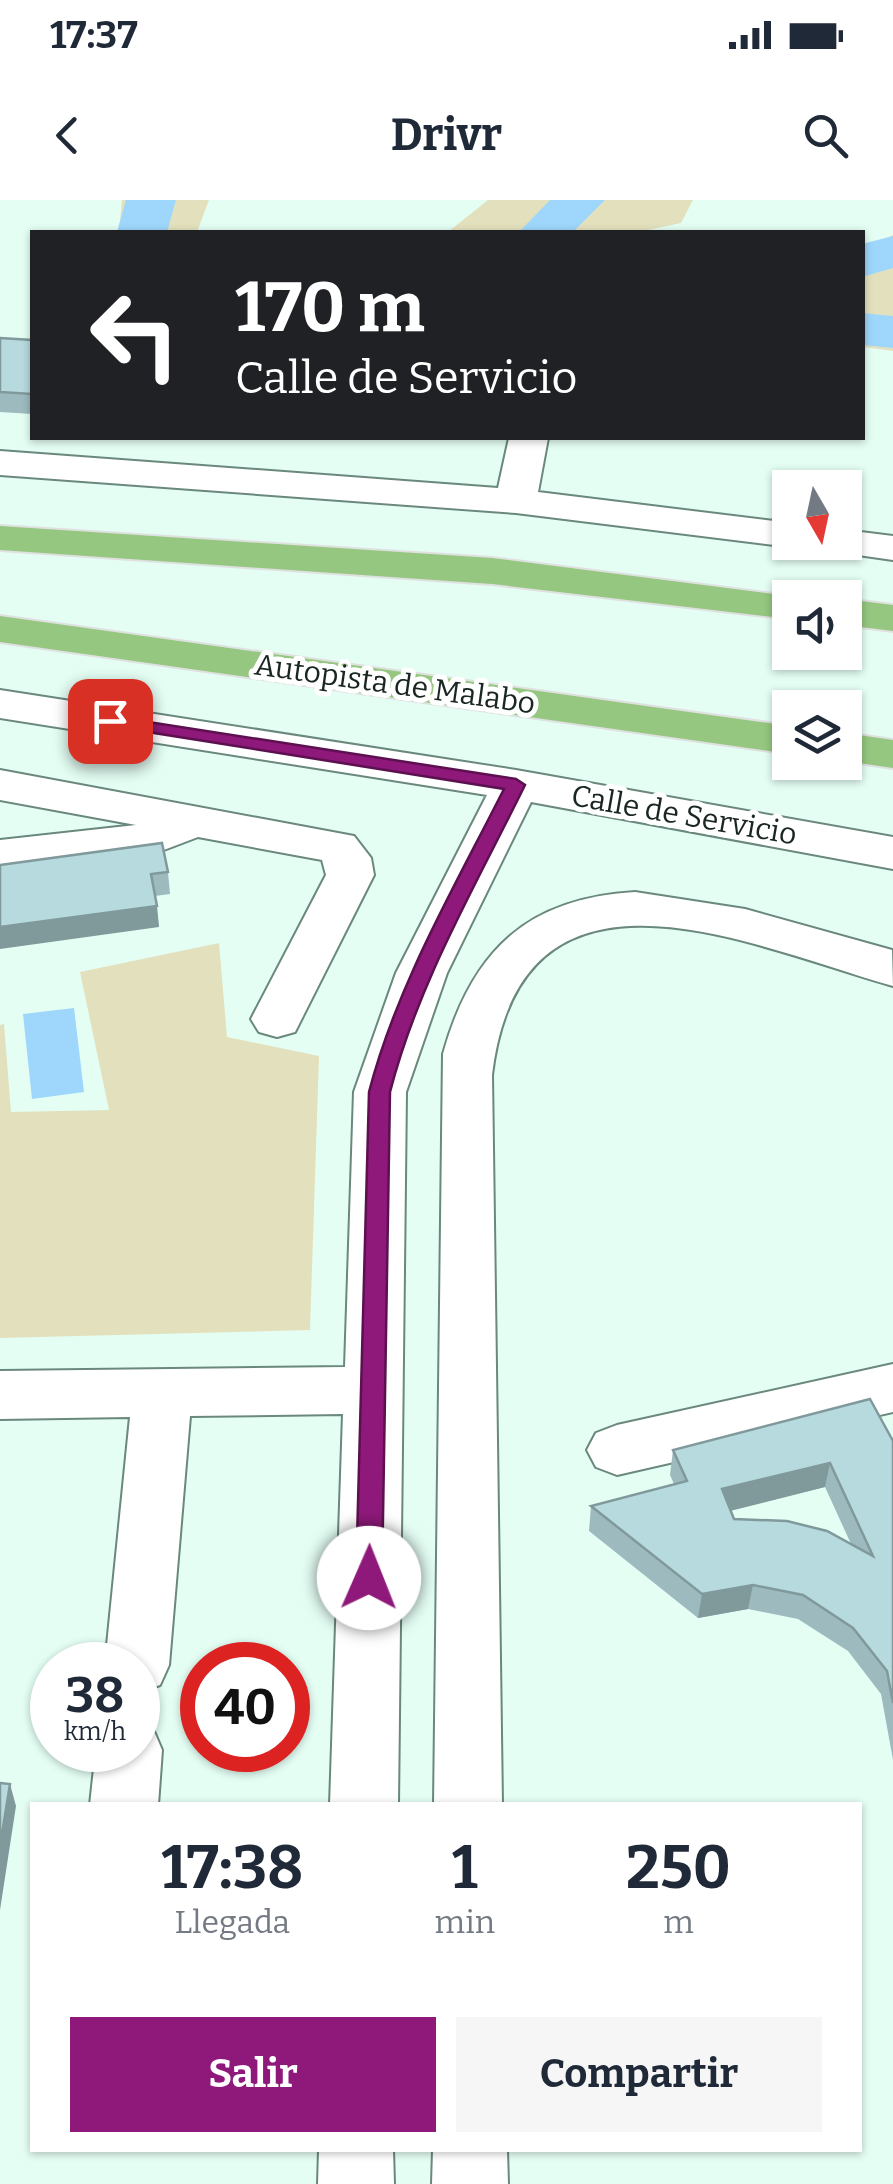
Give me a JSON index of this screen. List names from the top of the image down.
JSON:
{
  "streets": {
    "highway": ["Autopista de Malabo"],
    "street": ["Calle de Servicio"]
  },
  "north": "bottom",
  "page": {
    "status": "17:37",
    "header": "Drivr",
    "turn": ["170 m", "Calle de Servicio"],
    "speed": "38 km/h",
    "limit": "40",
    "eta": [
      "17:38",
      "Llegada",
      "1",
      "min",
      "250",
      "m"
    ],
    "buttons": ["Salir", "Compartir"]
  }
}
